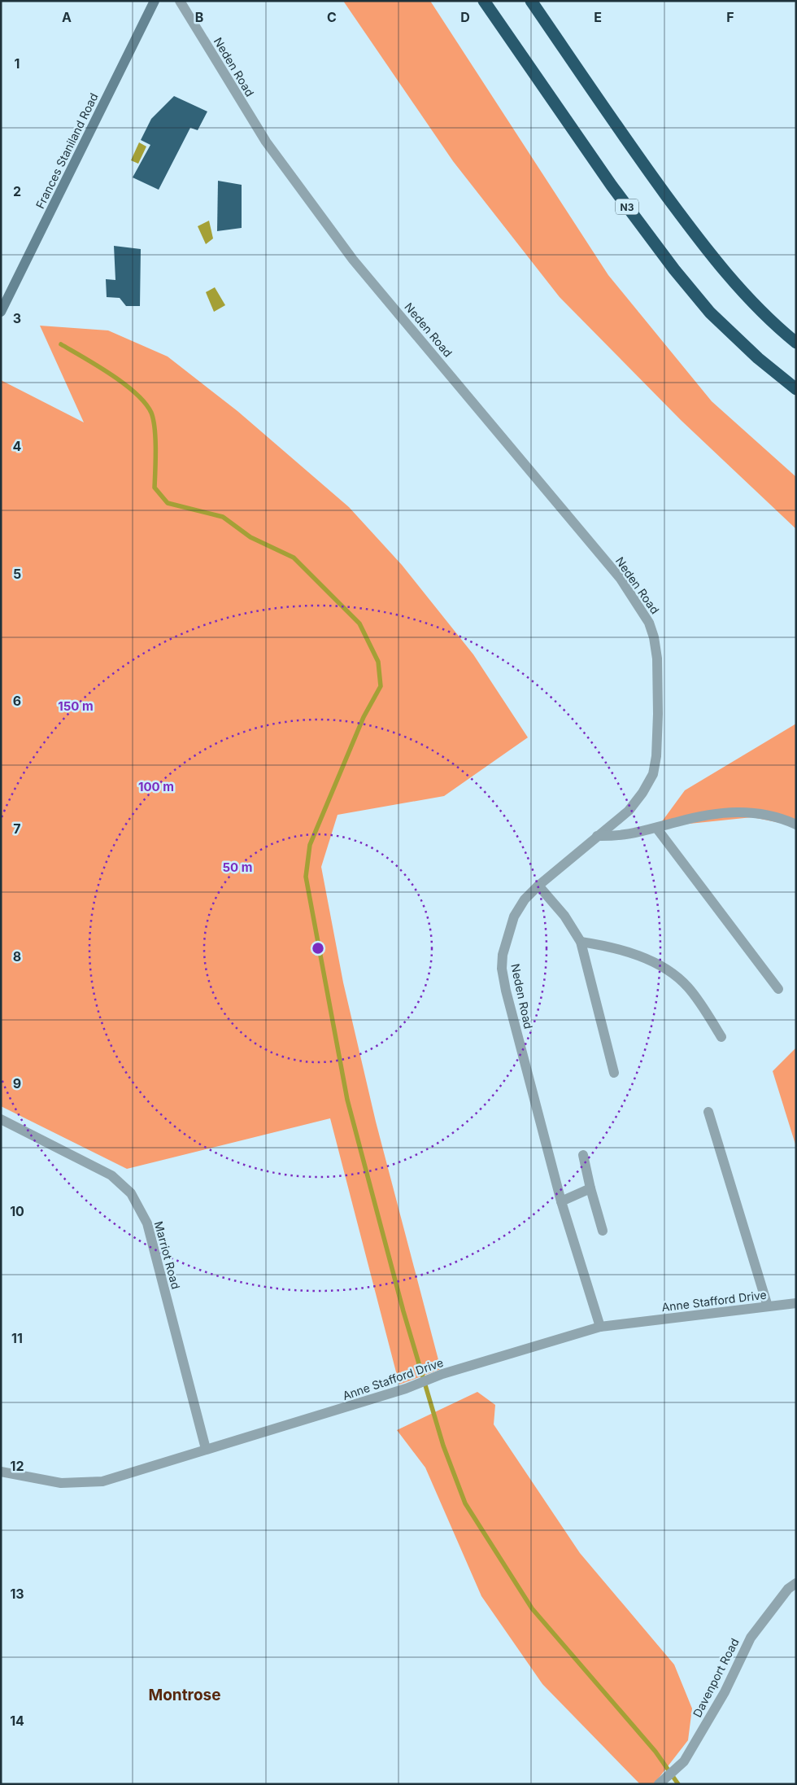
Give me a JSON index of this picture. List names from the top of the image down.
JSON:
{
  "streets": {
    "highway": ["N3"],
    "street": [
      "Neden Road",
      "Frances Staniland Road",
      "Marriot Road",
      "Anne Stafford Drive",
      "Davenport Road"
    ]
  },
  "crossings": [
    ["Neden Road", "Anne Stafford Drive"],
    ["Marriot Road", "Anne Stafford Drive"]
  ],
  "districts": ["Montrose"],
  "grid": {
    "columns": [
      "A",
      "B",
      "C",
      "D",
      "E",
      "F"
    ],
    "rows": [
      "1",
      "2",
      "3",
      "4",
      "5",
      "6",
      "7",
      "8",
      "9",
      "10",
      "11",
      "12",
      "13",
      "14"
    ]
  },
  "rings": ["150 m", "100 m", "50 m"]
}
